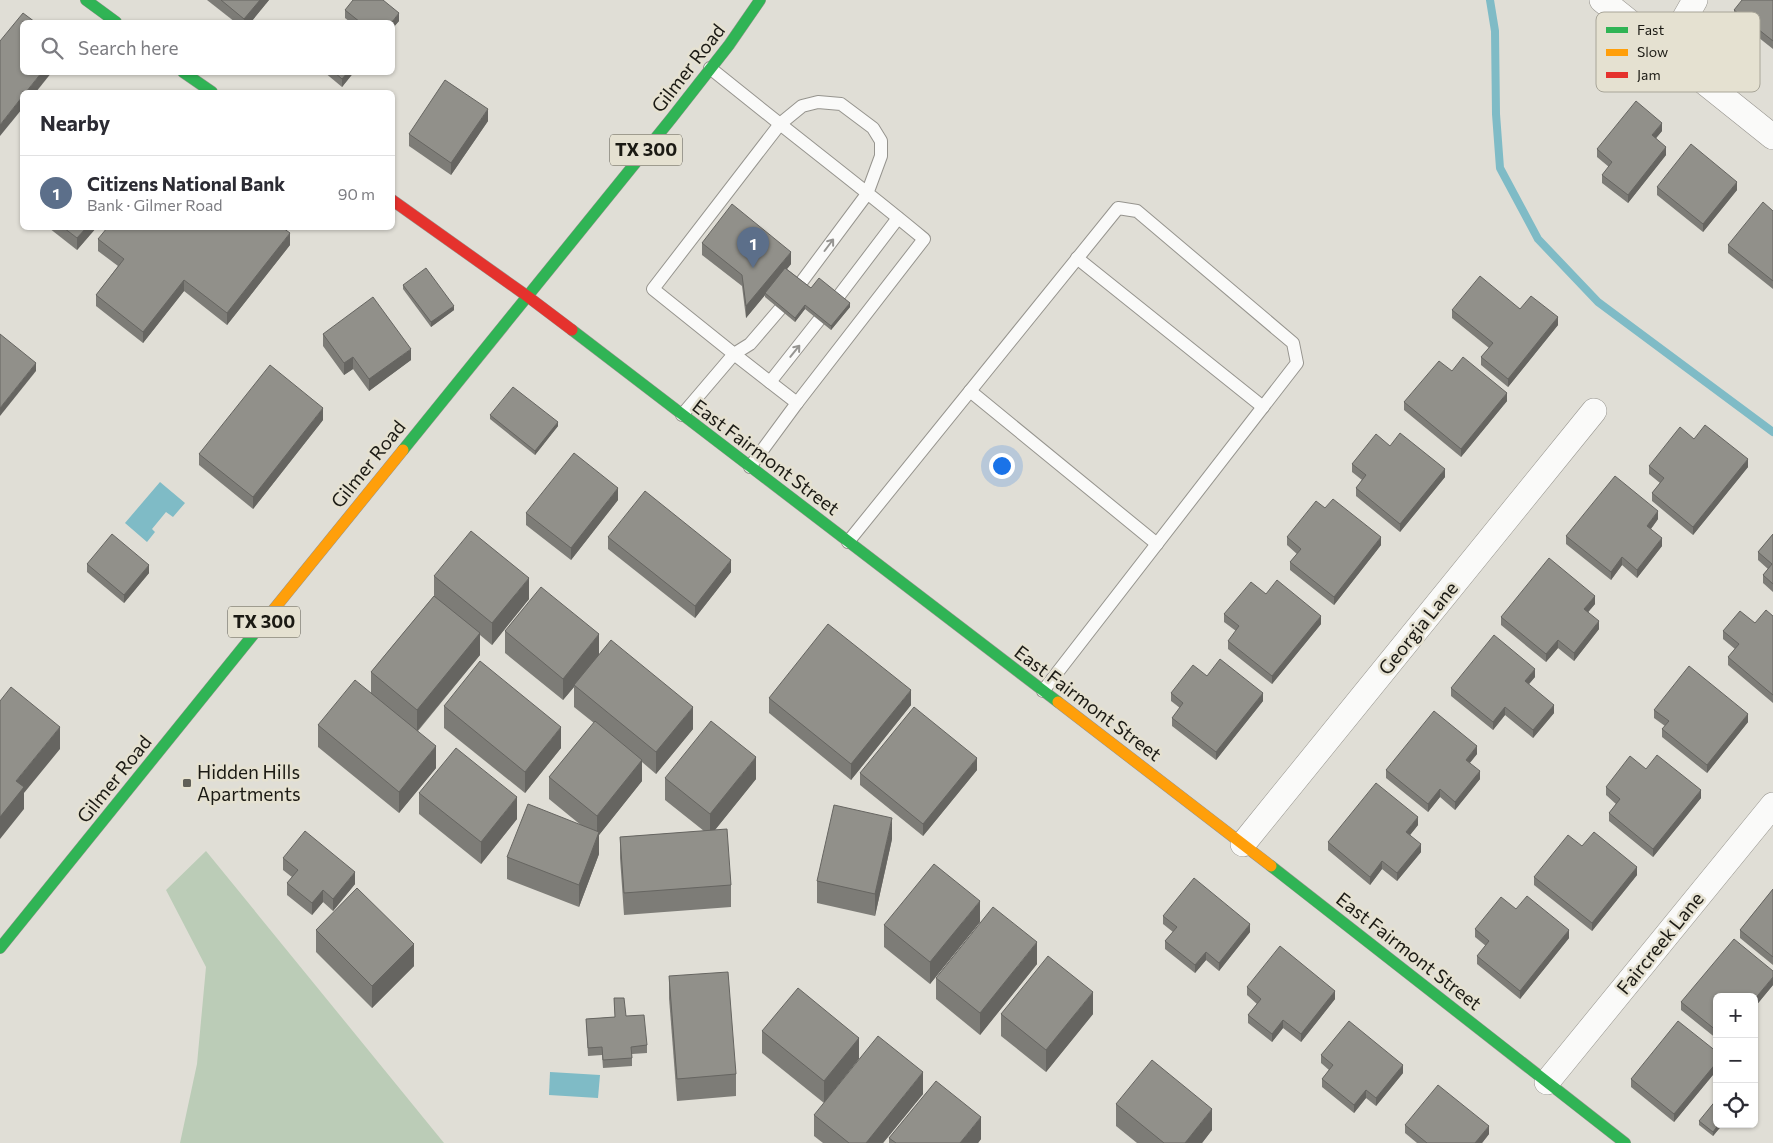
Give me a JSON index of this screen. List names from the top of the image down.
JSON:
{
  "streets": {
    "street": [
      "Gilmer Road",
      "TX 300",
      "East Fairmont Street",
      "Georgia Lane",
      "Faircreek Lane"
    ]
  },
  "crossings": [
    ["Gilmer Road", "East Fairmont Street"],
    ["East Fairmont Street", "Georgia Lane"],
    ["East Fairmont Street", "Faircreek Lane"]
  ],
  "places": {
    "transit": ["Hidden Hills Apartments"]
  },
  "legend": ["Fast", "Slow", "Jam"],
  "page": {
    "search": "Search here",
    "heading": "Nearby",
    "list": [
      {
        "mark": "1",
        "name": "Citizens National Bank",
        "note": "Bank · Gilmer Road",
        "value": "90 m"
      }
    ],
    "pins": "1",
    "map_buttons": ["+", "−"]
  }
}
